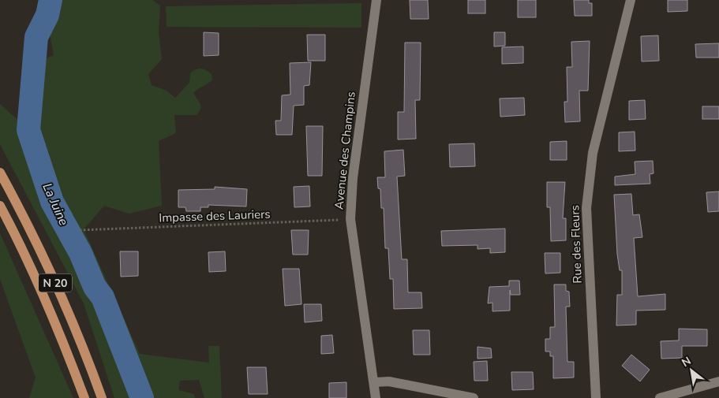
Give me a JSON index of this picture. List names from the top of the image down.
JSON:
{
  "streets": {
    "main road": ["N 20"],
    "street": ["Avenue des Champins", "Rue des Fleurs"],
    "path": ["Impasse des Lauriers"]
  },
  "crossings": [
    ["Avenue des Champins", "Impasse des Lauriers"]
  ],
  "water": ["La Juine"],
  "north": "top left"
}
